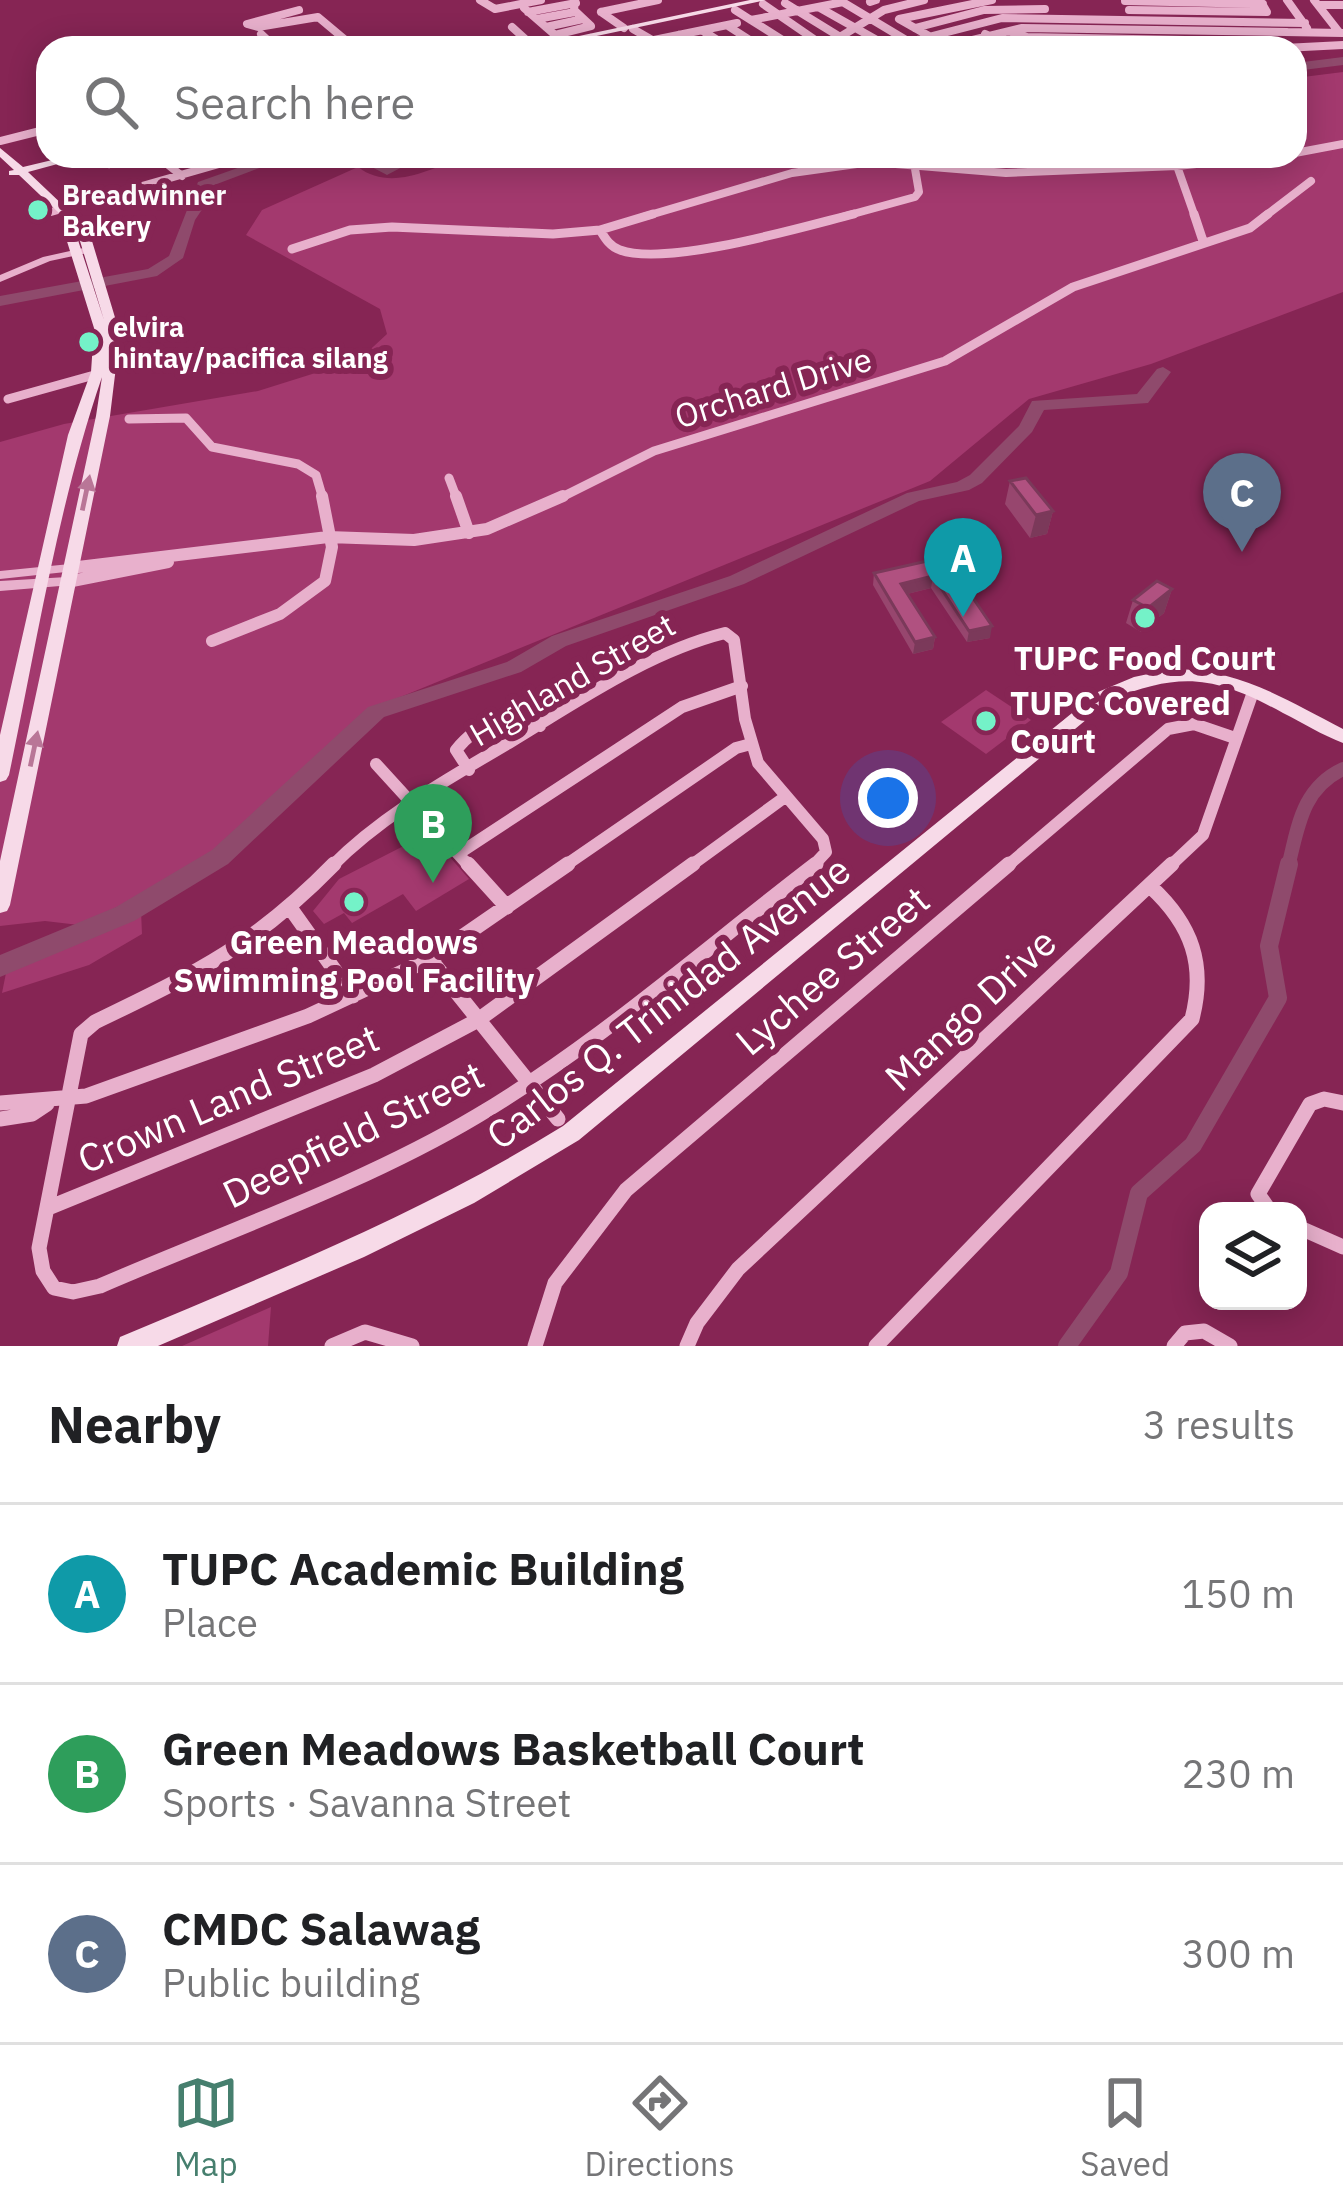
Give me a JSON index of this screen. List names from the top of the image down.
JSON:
{
  "streets": {
    "main road": ["Carlos Q. Trinidad Avenue"],
    "street": [
      "Orchard Drive",
      "Highland Street",
      "Lychee Street",
      "Mango Drive",
      "Crown Land Street",
      "Deepfield Street"
    ]
  },
  "crossings": [
    ["Lychee Street", "Mango Drive"],
    ["Carlos Q. Trinidad Avenue", "Mango Drive"],
    ["Crown Land Street", "Deepfield Street"]
  ],
  "places": [
    "Breadwinner Bakery",
    "elvira hintay/pacifica silang",
    "TUPC Food Court",
    "TUPC Covered Court",
    "Green Meadows Swimming Pool Facility"
  ],
  "page": {
    "search": "Search here",
    "pins": ["C", "A", "B"],
    "heading": ["Nearby", "3 results"],
    "list": [
      {
        "mark": "A",
        "name": "TUPC Academic Building",
        "note": "Place",
        "value": "150 m"
      },
      {
        "mark": "B",
        "name": "Green Meadows Basketball Court",
        "note": "Sports · Savanna Street",
        "value": "230 m"
      },
      {
        "mark": "C",
        "name": "CMDC Salawag",
        "note": "Public building",
        "value": "300 m"
      }
    ],
    "nav": ["Map", "Directions", "Saved"]
  }
}
